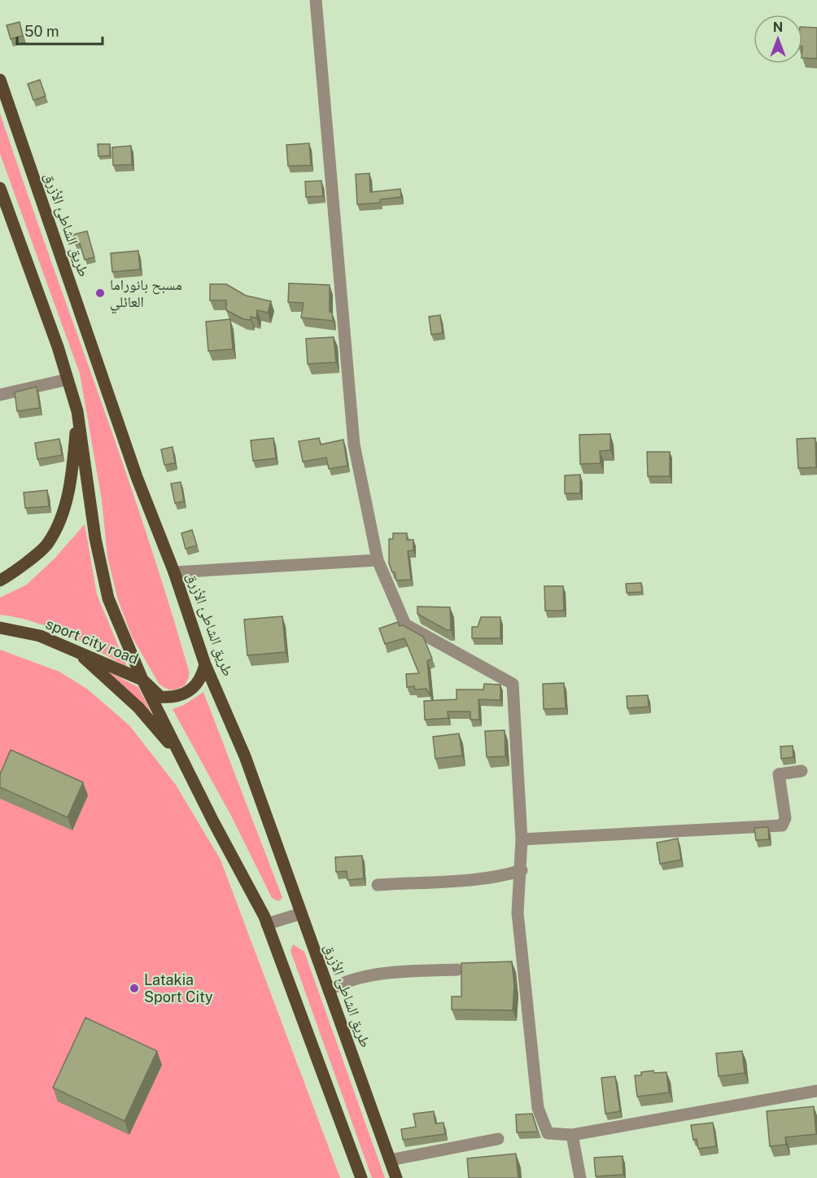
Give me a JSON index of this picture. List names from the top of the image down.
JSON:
{
  "streets": {
    "main road": ["طريق الشاطئ الأزرق", "sport city road"]
  },
  "places": ["مسبح بانوراما العائلي", "Latakia Sport City"],
  "scale_bar": "50 m",
  "north": "top"
}
